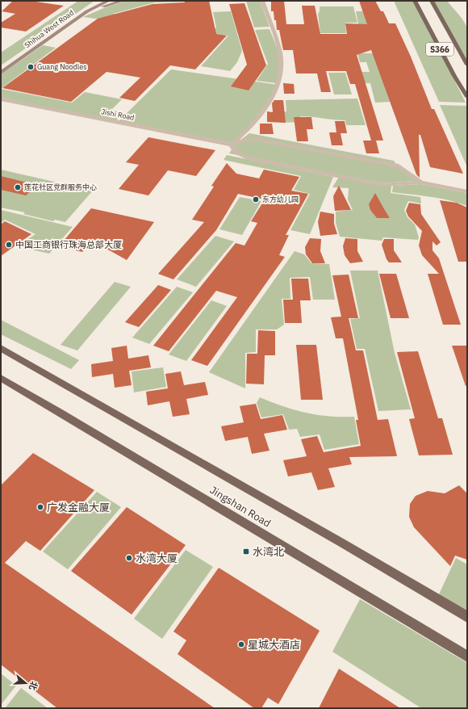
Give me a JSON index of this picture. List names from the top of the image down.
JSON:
{
  "streets": {
    "main road": ["Shihua West Road", "S366", "Jingshan Road"],
    "street": ["Jishi Road"]
  },
  "places": {
    "other": [
      "Guang Noodles",
      "莲花社区党群服务中心",
      "东方幼儿园",
      "中国工商银行珠海总部大厦",
      "广发金融大厦",
      "水湾大厦",
      "星城大酒店"
    ],
    "transit": ["水湾北"]
  },
  "north": "right"
}
